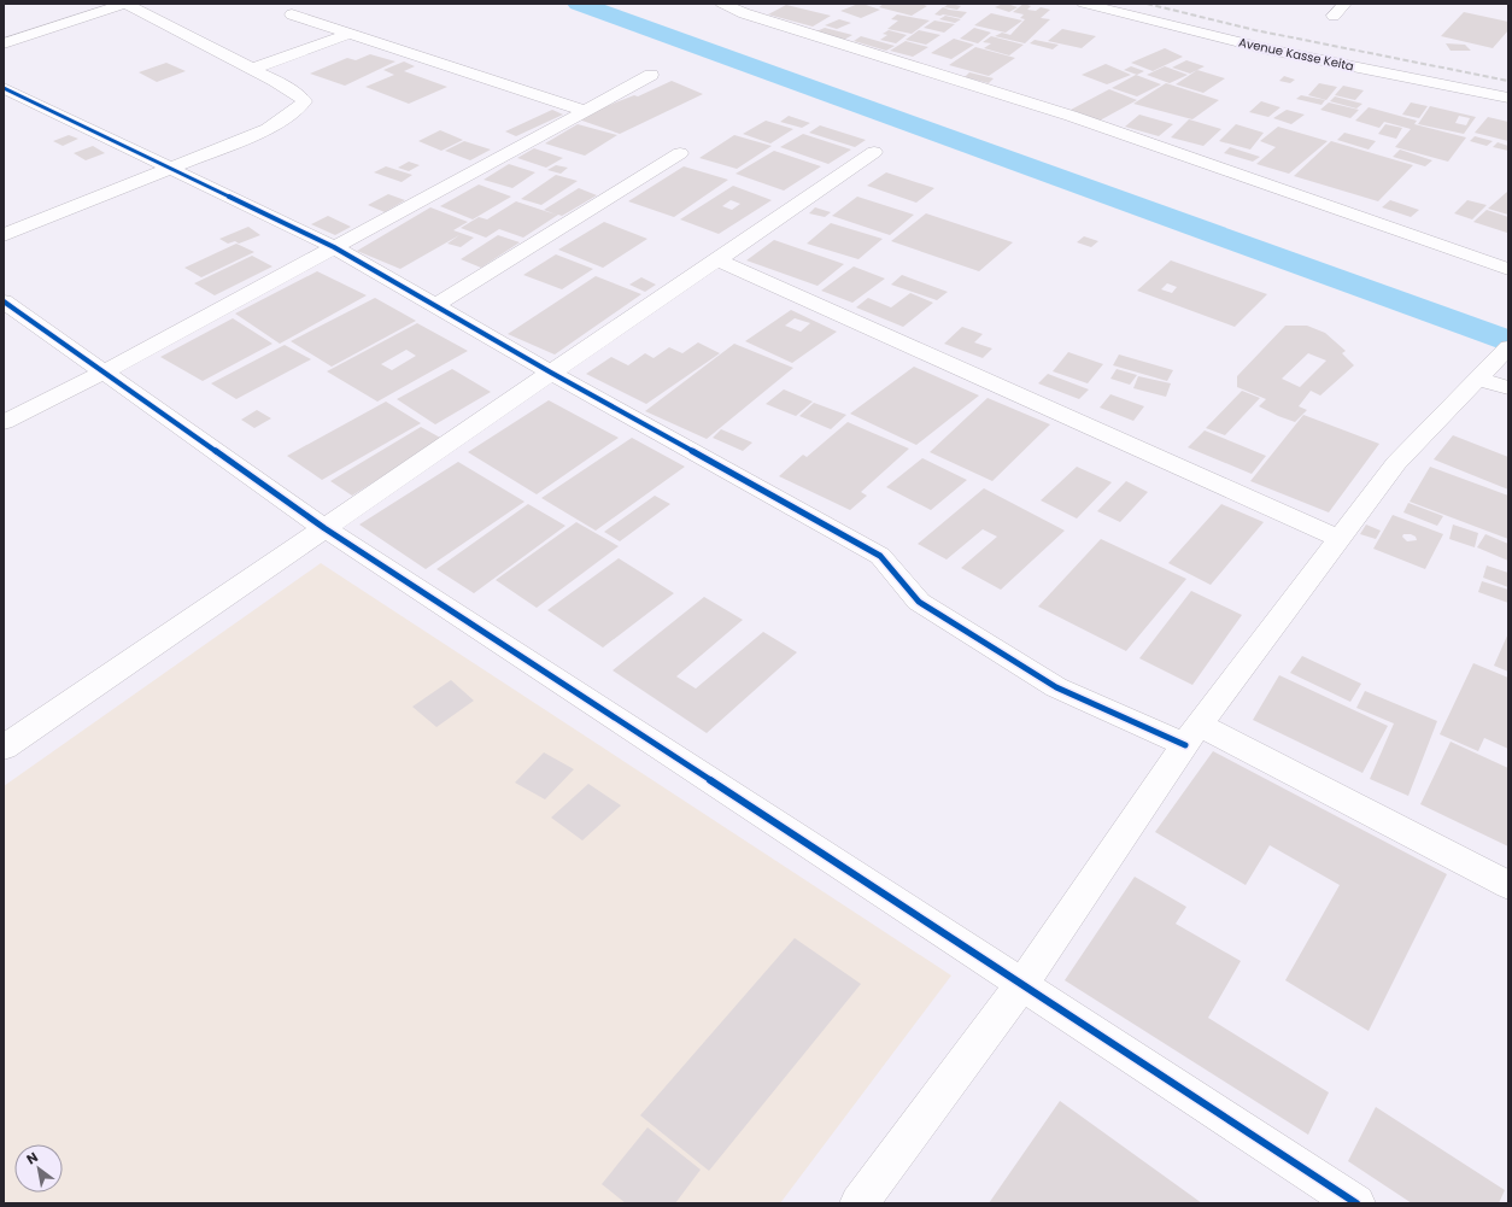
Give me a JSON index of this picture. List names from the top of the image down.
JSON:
{
  "streets": {
    "street": ["Avenue Kasse Keita"]
  },
  "north": "top left"
}
